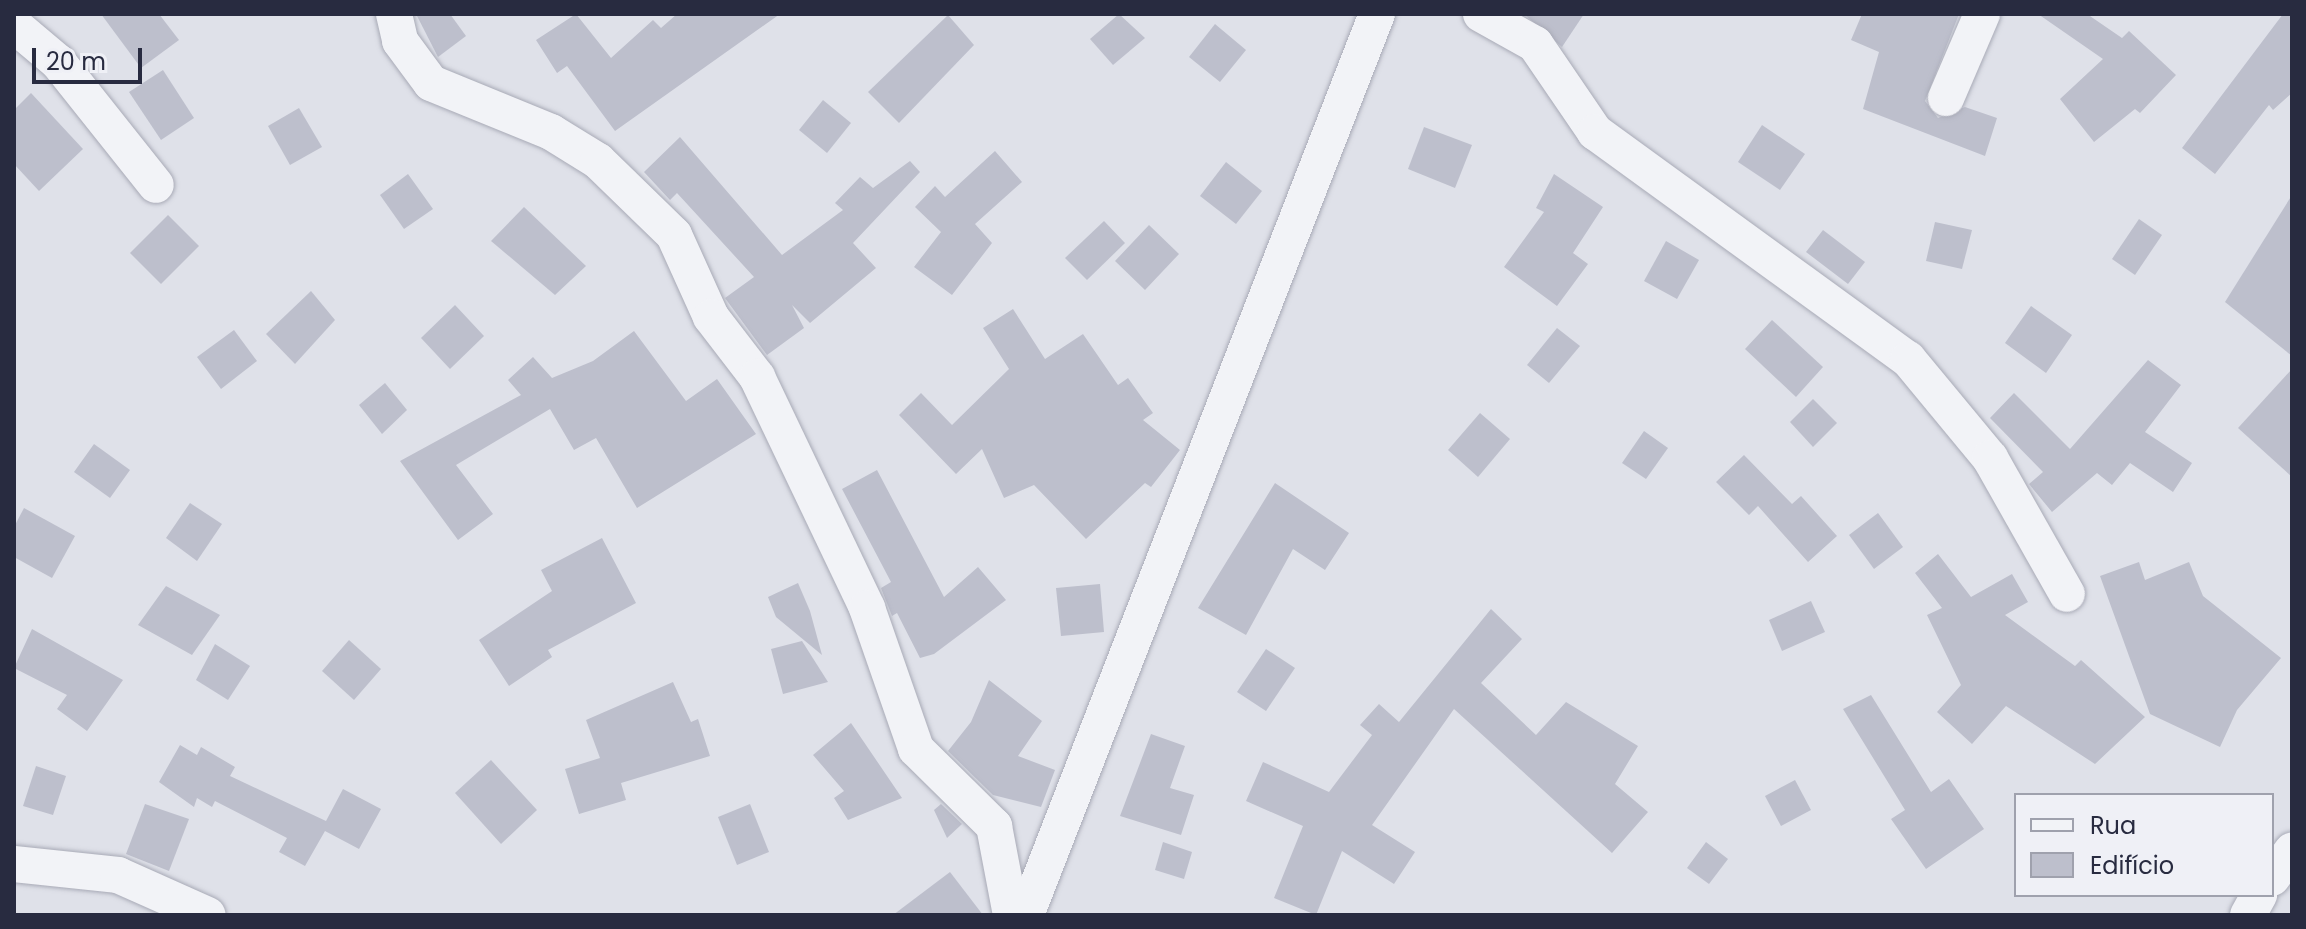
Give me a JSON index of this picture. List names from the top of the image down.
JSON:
{
  "legend": ["Rua", "Edifício"],
  "scale_bar": "20 m"
}
